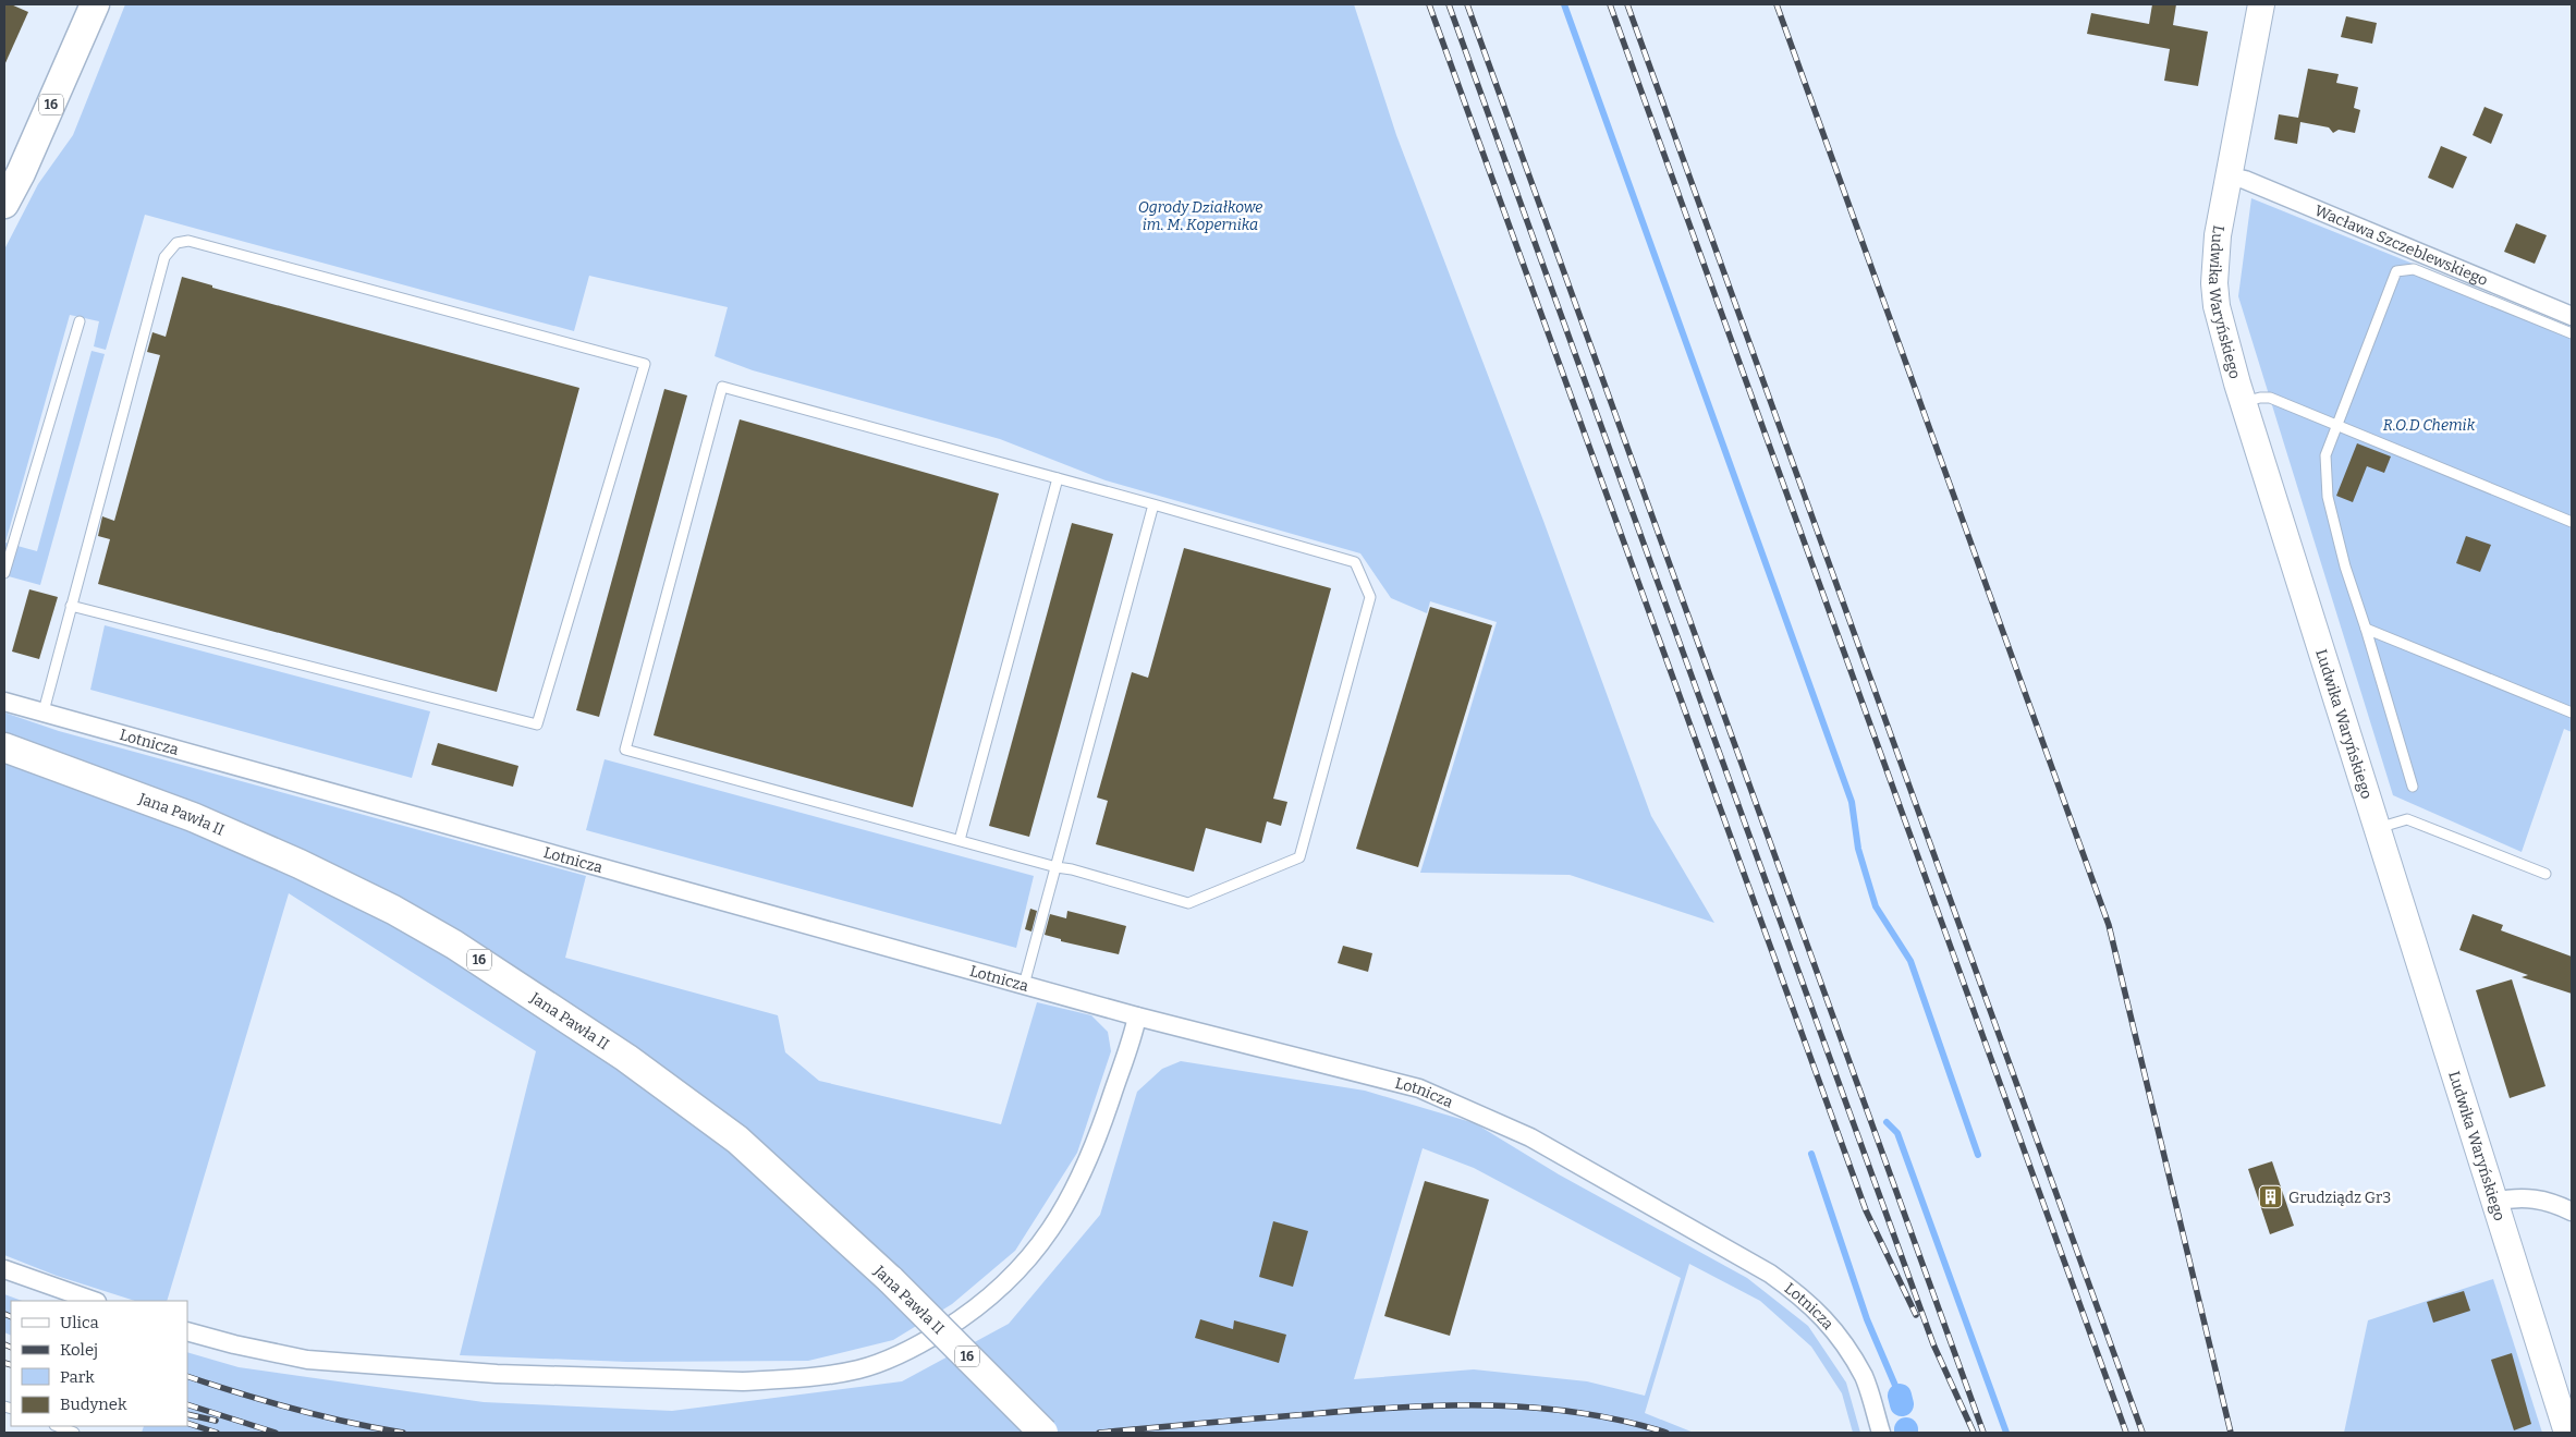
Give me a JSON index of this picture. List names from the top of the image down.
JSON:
{
  "streets": {
    "main road": ["16", "Jana Pawła II"],
    "street": ["Wacława Szczeblewskiego", "Ludwika Waryńskiego", "Lotnicza"]
  },
  "crossings": [
    ["Wacława Szczeblewskiego", "Ludwika Waryńskiego"]
  ],
  "parks": ["Ogrody Działkowe im. M. Kopernika", "R.O.D Chemik"],
  "places": {
    "building": ["Grudziądz Gr3"]
  },
  "legend": [
    "Ulica",
    "Kolej",
    "Park",
    "Budynek"
  ]
}
